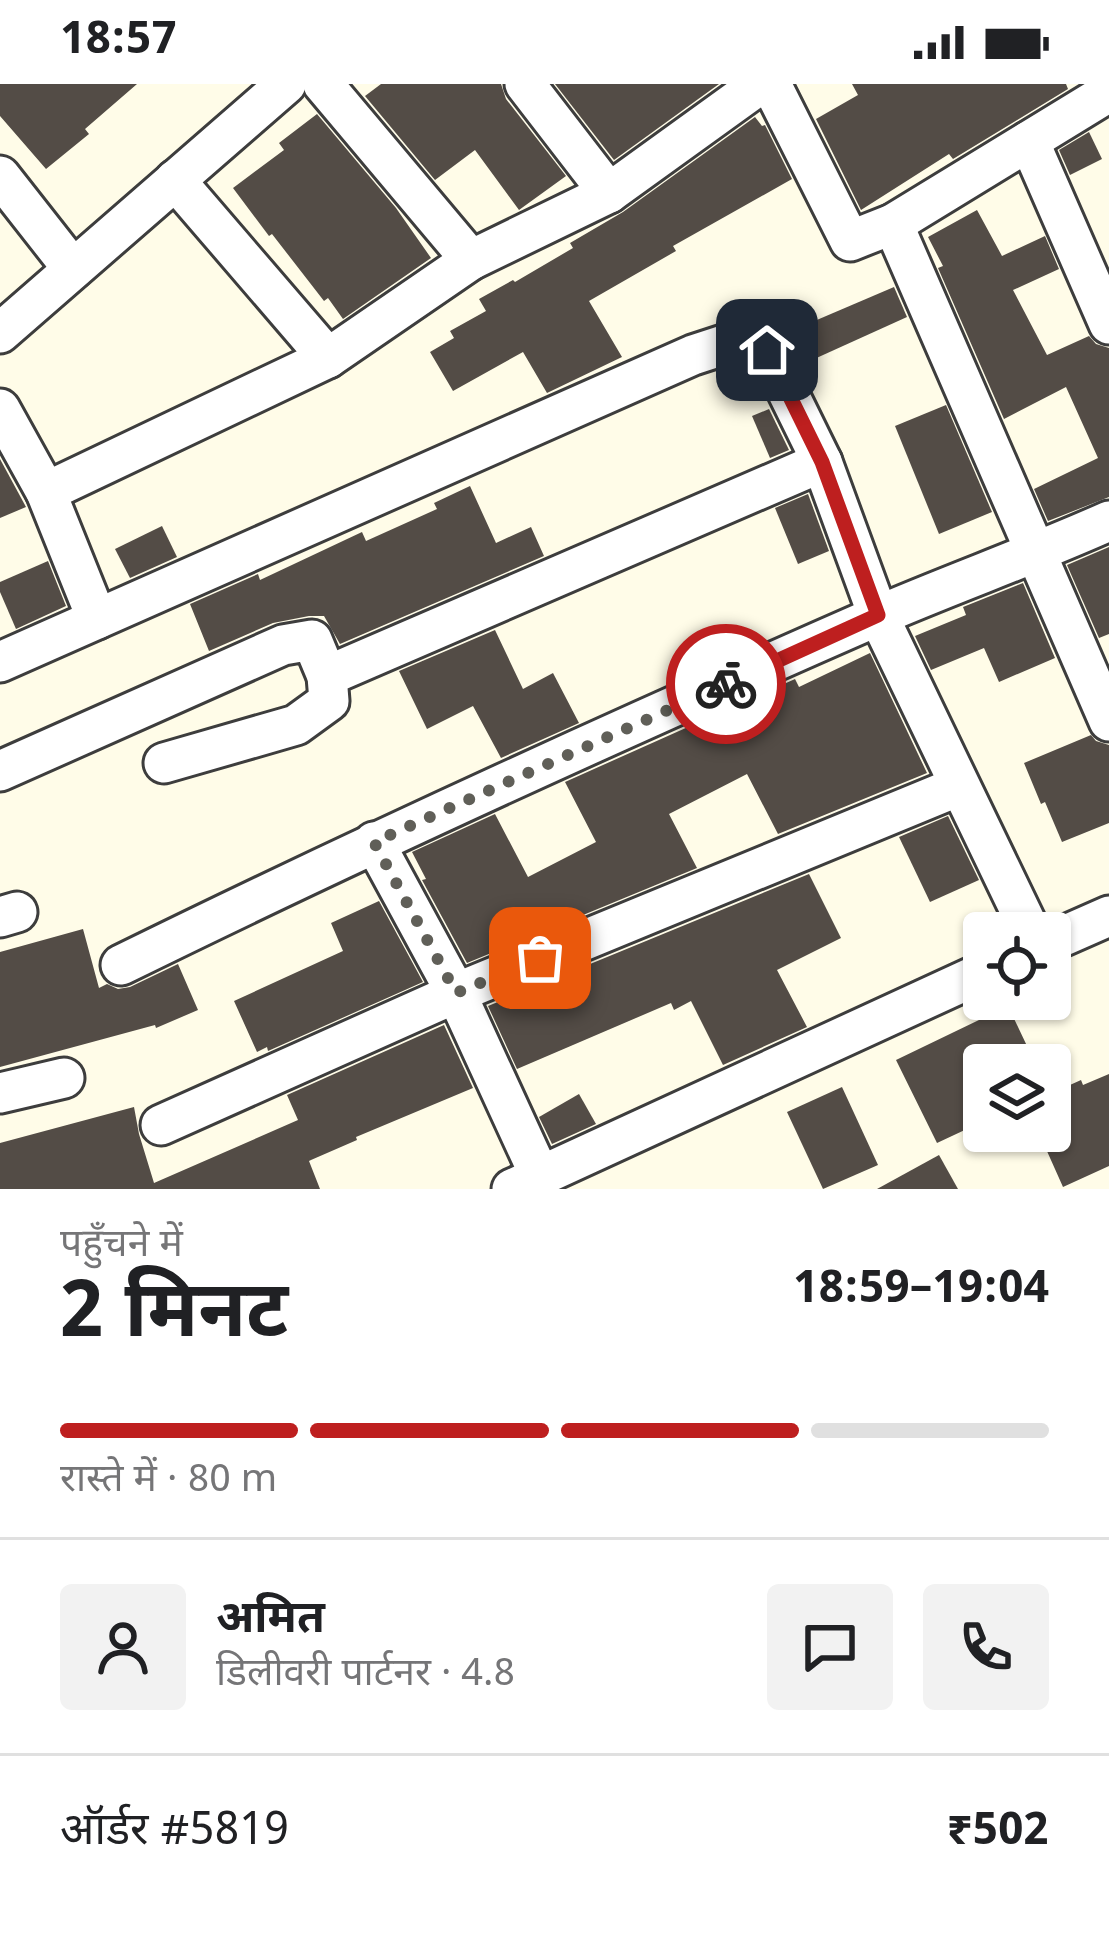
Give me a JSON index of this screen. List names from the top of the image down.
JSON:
{
  "page": {
    "status": "18:57",
    "heading": ["2 मिनट", "पहुँचने में", "18:59–19:04"],
    "panel": [
      "अमित",
      "डिलीवरी पार्टनर · 4.8",
      "ऑर्डर #5819",
      "₹502"
    ],
    "bar": "रास्ते में · 80 m"
  }
}
